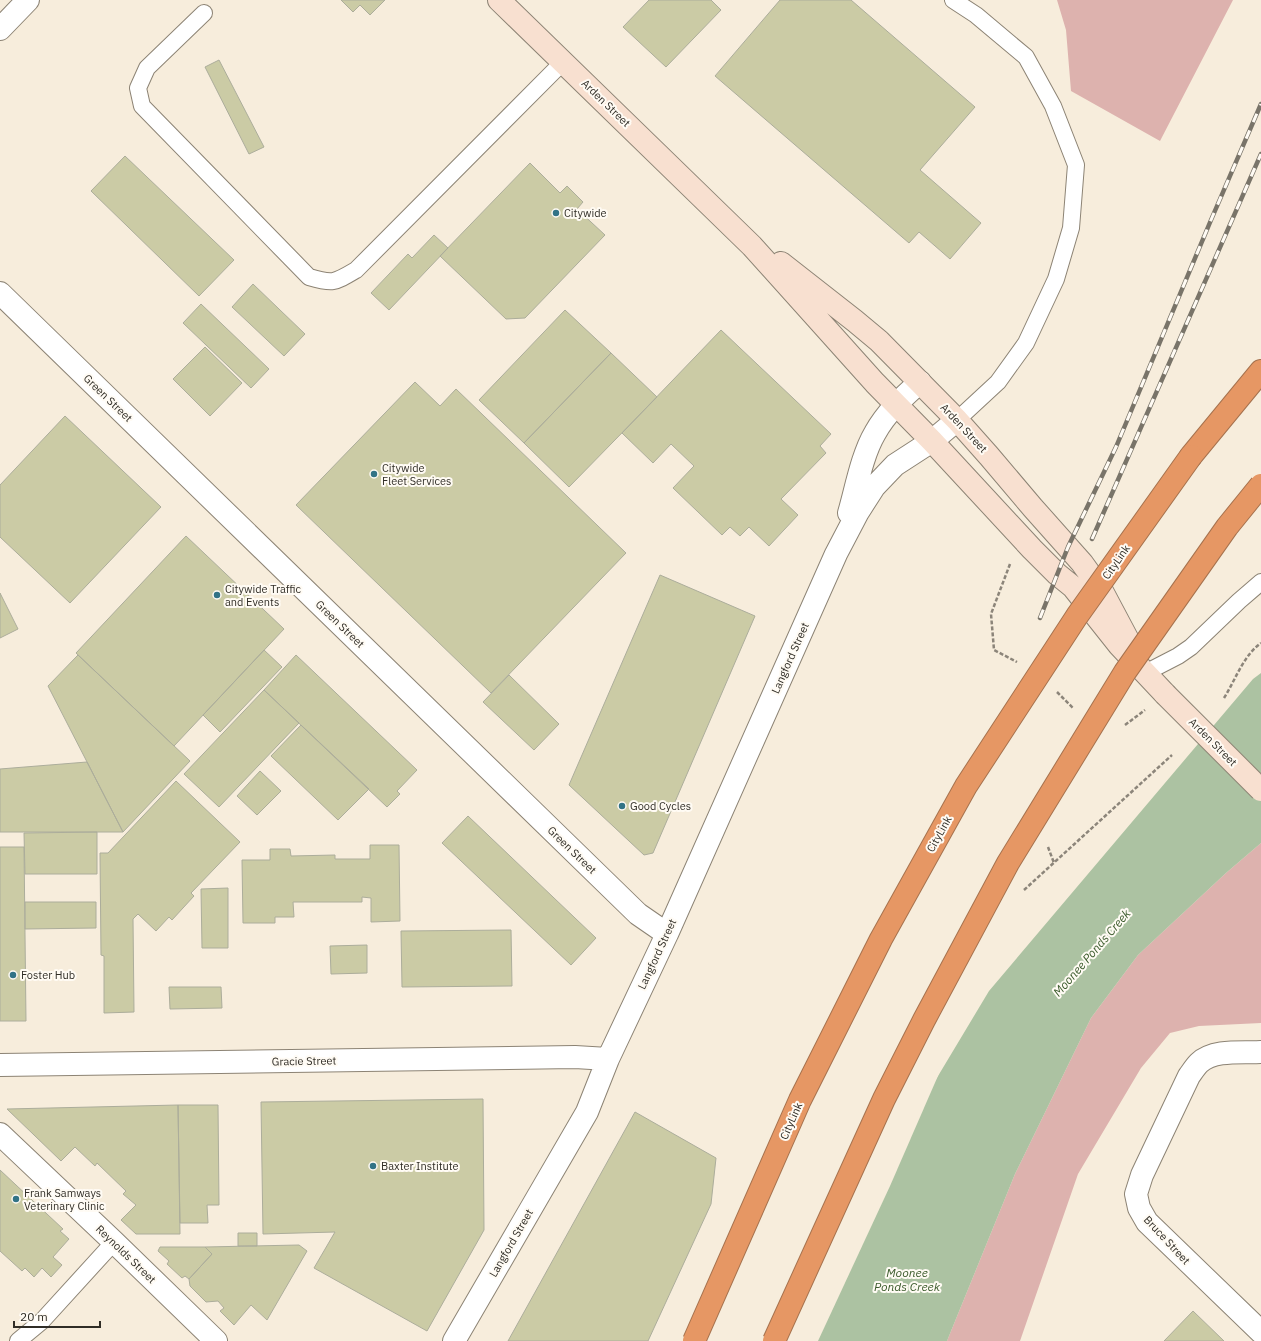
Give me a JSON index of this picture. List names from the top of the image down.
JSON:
{
  "streets": {
    "highway": ["CityLink"],
    "street": [
      "Arden Street",
      "Green Street",
      "Langford Street",
      "Gracie Street",
      "Bruce Street",
      "Reynolds Street"
    ]
  },
  "crossings": [
    ["Arden Street", "Langford Street"],
    ["Green Street", "Langford Street"],
    ["Langford Street", "Gracie Street"]
  ],
  "water": ["Moonee Ponds Creek"],
  "places": [
    "Citywide",
    "Citywide Fleet Services",
    "Citywide Traffic and Events",
    "Good Cycles",
    "Foster Hub",
    "Baxter Institute",
    "Frank Samways Veterinary Clinic"
  ],
  "scale_bar": "20 m"
}
